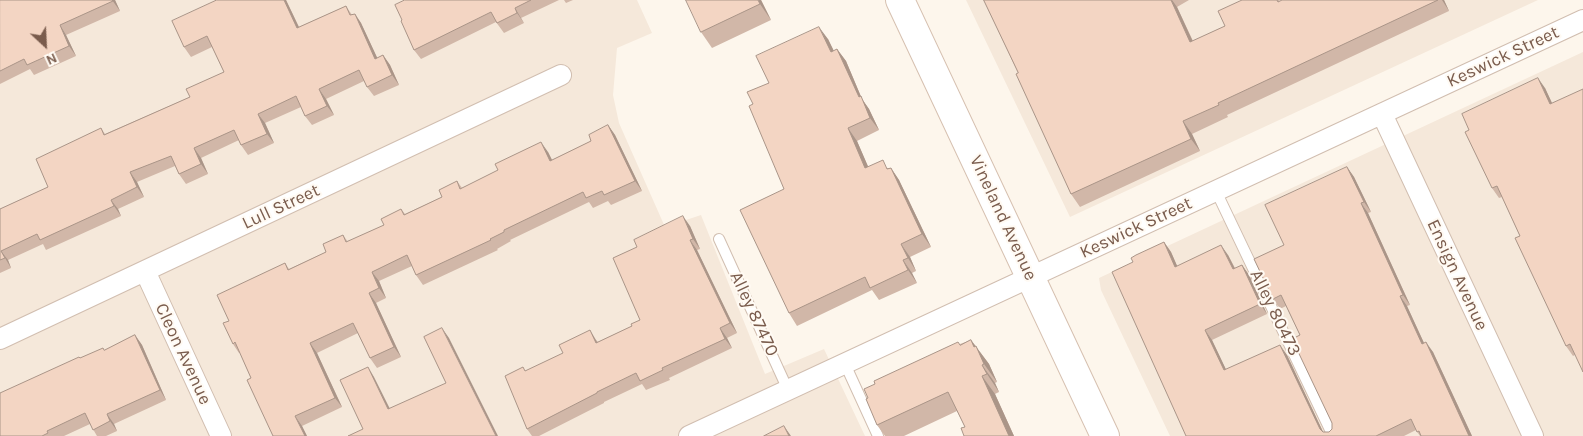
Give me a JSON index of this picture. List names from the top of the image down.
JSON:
{
  "streets": {
    "main road": ["Vineland Avenue"],
    "street": [
      "Keswick Street",
      "Lull Street",
      "Ensign Avenue",
      "Cleon Avenue"
    ],
    "lane": ["Alley 80473", "Alley 87470"]
  },
  "crossings": [
    ["Keswick Street", "Vineland Avenue"],
    ["Keswick Street", "Ensign Avenue"],
    ["Keswick Street", "Alley 80473"],
    ["Keswick Street", "Alley 87470"],
    ["Lull Street", "Cleon Avenue"]
  ],
  "north": "bottom right"
}
